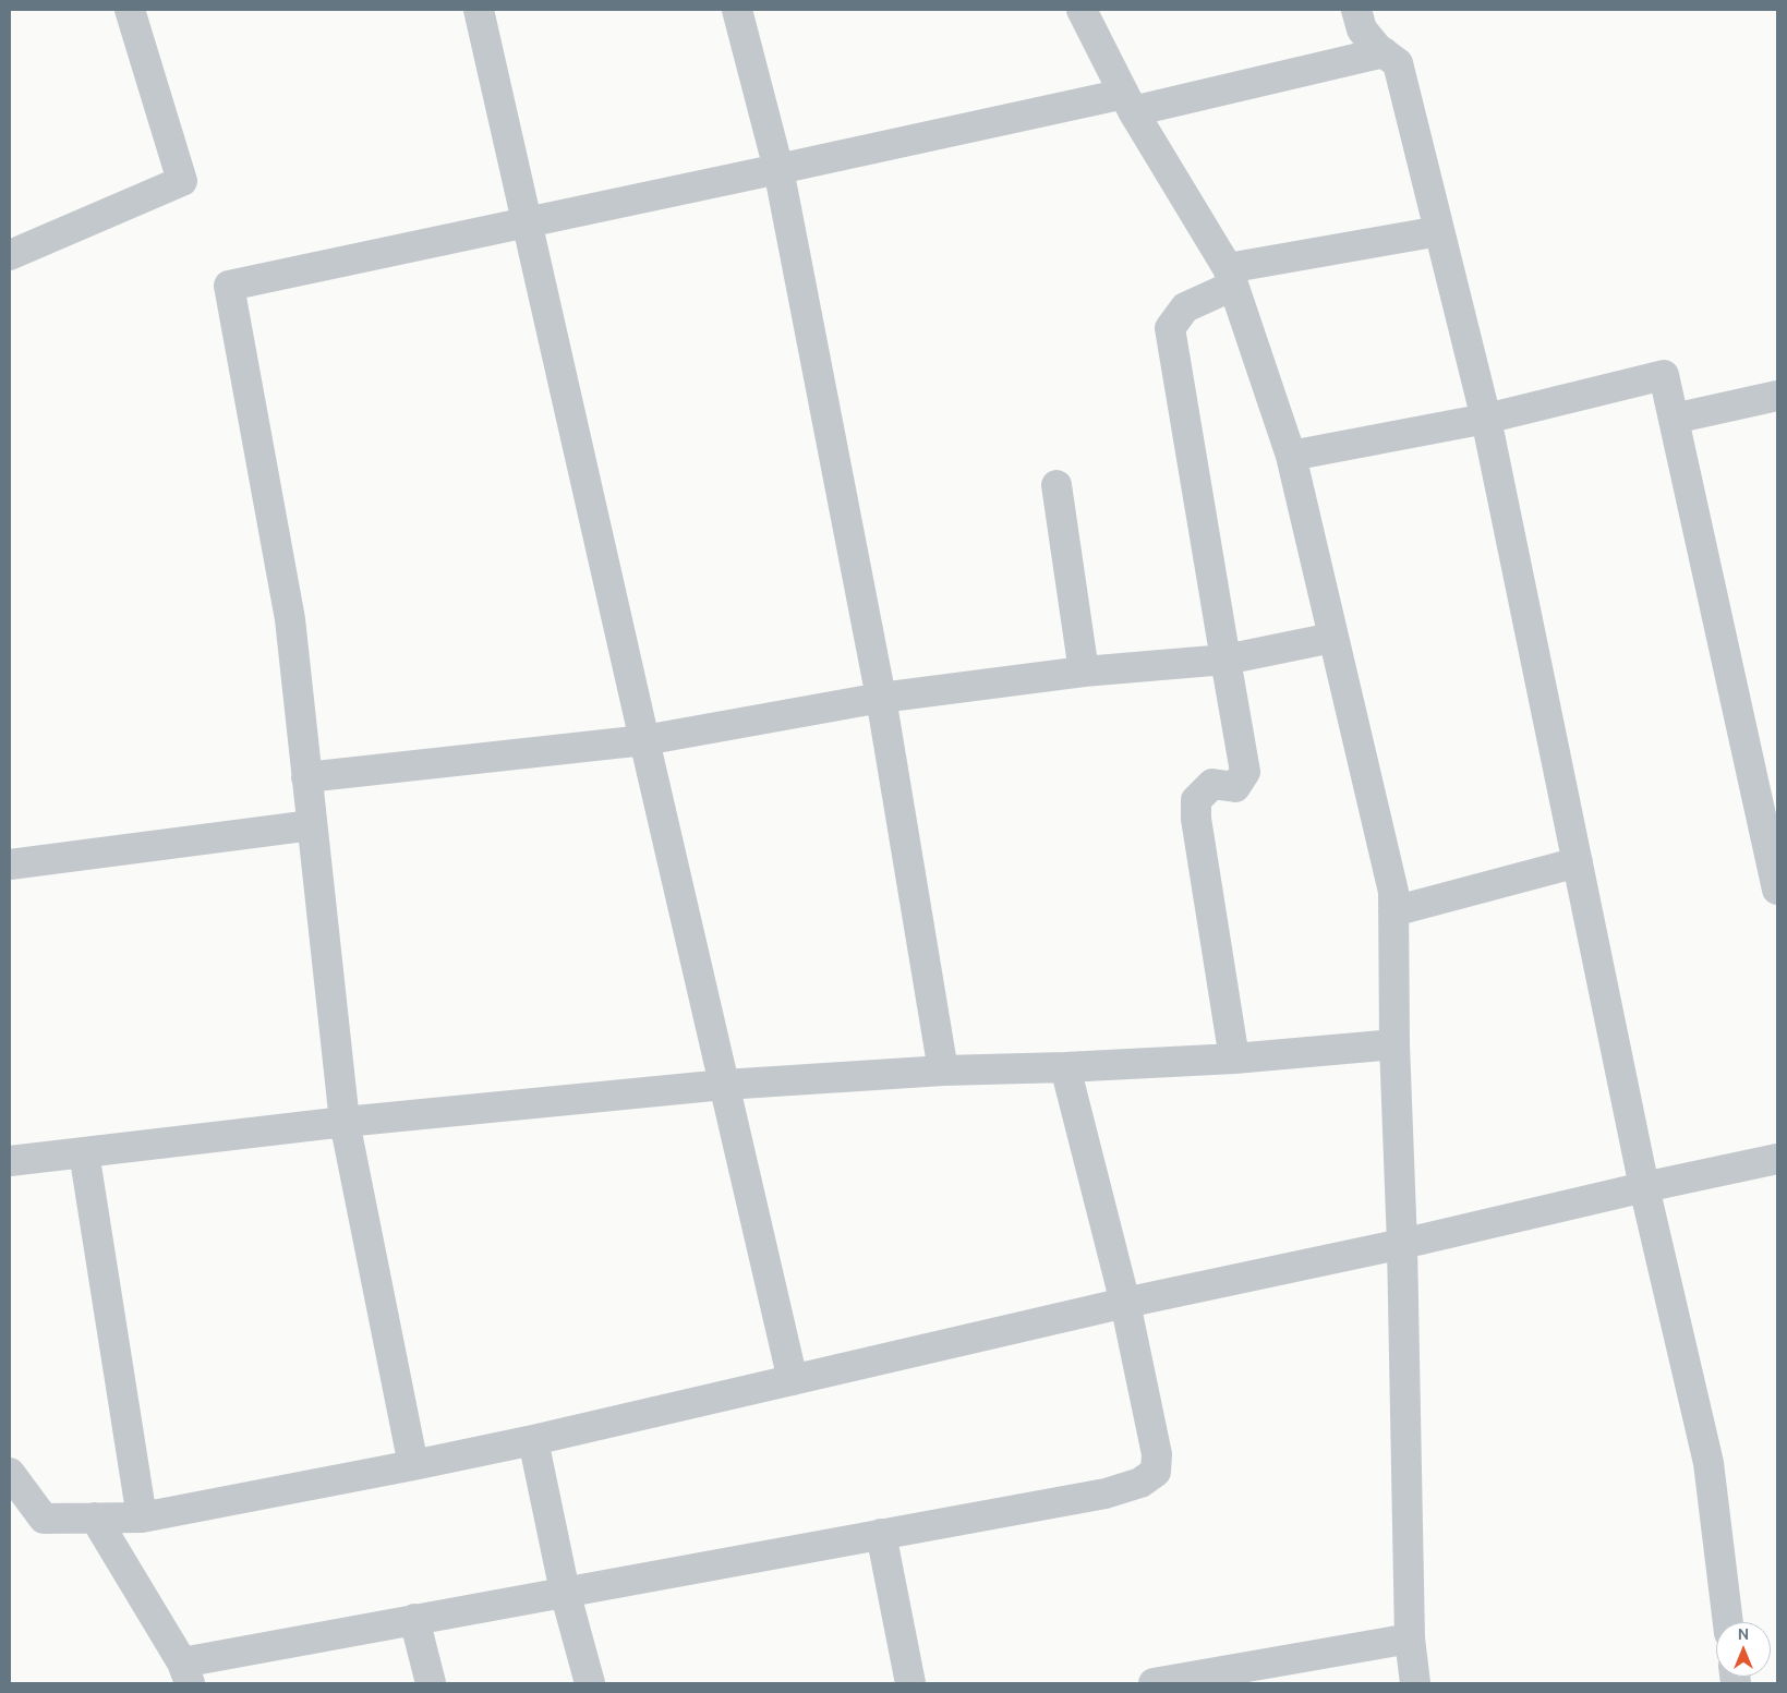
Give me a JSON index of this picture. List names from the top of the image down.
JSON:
{
  "north": "top"
}
